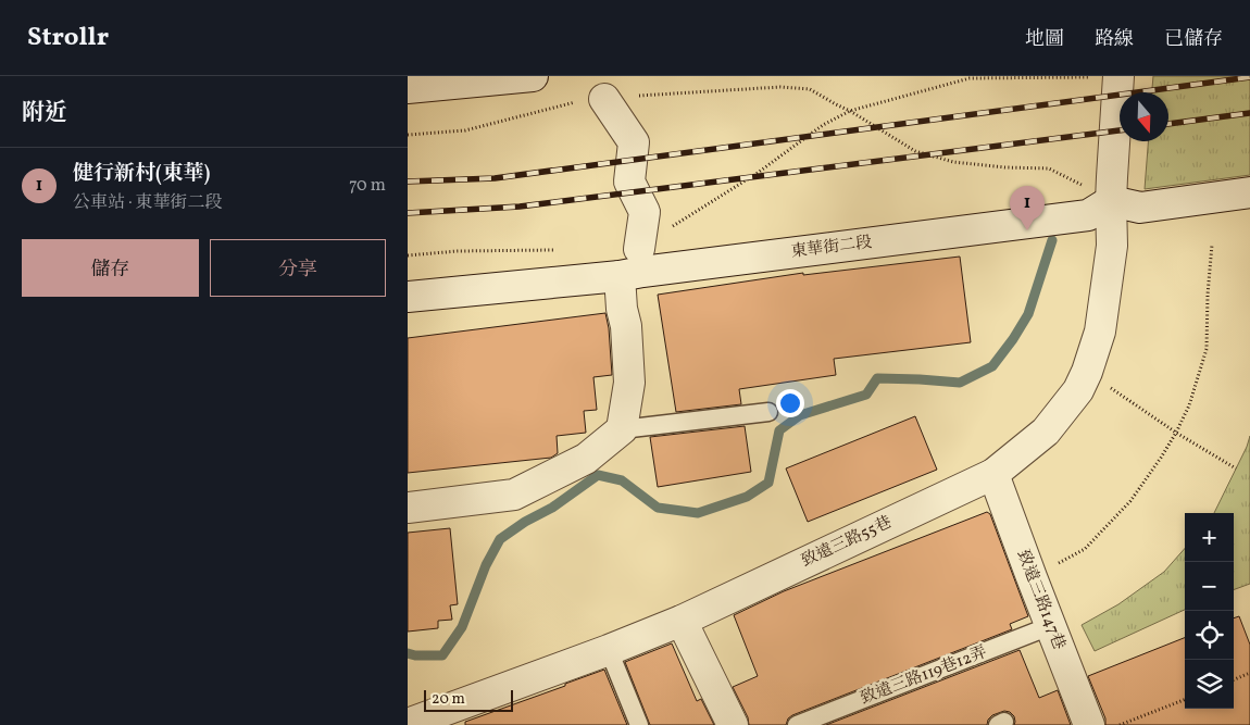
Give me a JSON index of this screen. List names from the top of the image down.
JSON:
{
  "streets": {
    "street": ["東華街二段", "致遠三路55巷", "致遠三路147巷"],
    "lane": ["致遠三路119巷12弄"]
  },
  "crossings": [
    ["東華街二段", "致遠三路55巷"],
    ["致遠三路55巷", "致遠三路147巷"],
    ["致遠三路147巷", "致遠三路119巷12弄"]
  ],
  "scale_bar": "20 m",
  "north": "bottom",
  "page": {
    "header": "Strollr",
    "nav": ["地圖", "路線", "已儲存"],
    "heading": "附近",
    "list": [
      {
        "mark": "1",
        "name": "健行新村(東華)",
        "note": "公車站 · 東華街二段",
        "value": "70 m"
      }
    ],
    "pins": "1",
    "buttons": ["儲存", "分享"],
    "map_buttons": ["+", "−"],
    "scale": "20 m"
  }
}
